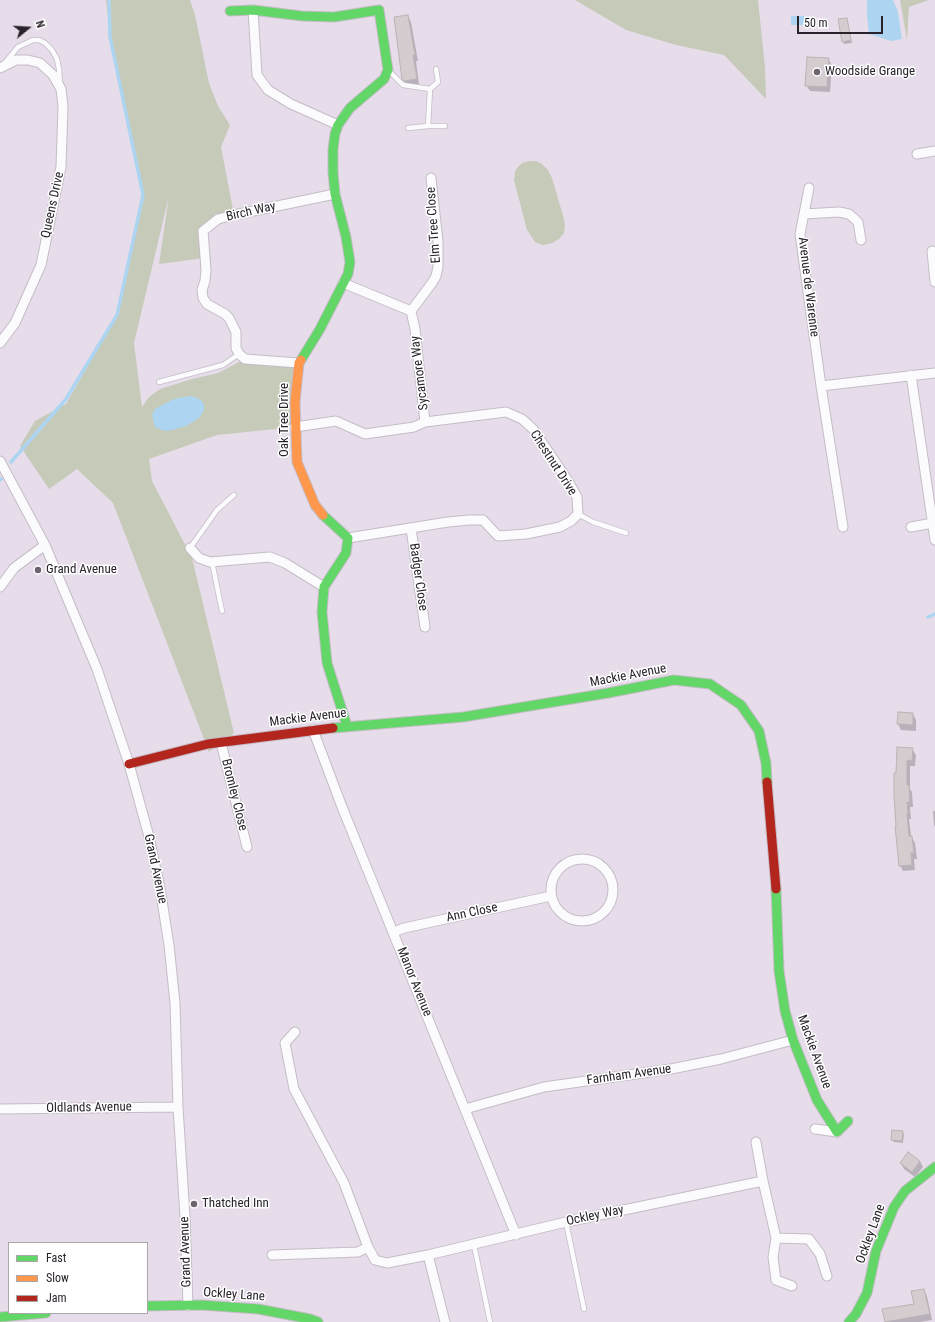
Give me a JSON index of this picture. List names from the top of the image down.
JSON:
{
  "streets": {
    "street": [
      "Queens Drive",
      "Birch Way",
      "Elm Tree Close",
      "Avenue de Warenne",
      "Sycamore Way",
      "Oak Tree Drive",
      "Chestnut Drive",
      "Badger Close",
      "Mackie Avenue",
      "Bromley Close",
      "Grand Avenue",
      "Ann Close",
      "Manor Avenue",
      "Farnham Avenue",
      "Oldlands Avenue",
      "Ockley Way",
      "Ockley Lane"
    ]
  },
  "crossings": [
    ["Birch Way", "Oak Tree Drive"],
    ["Elm Tree Close", "Sycamore Way"],
    ["Sycamore Way", "Oak Tree Drive"],
    ["Sycamore Way", "Chestnut Drive"],
    ["Oak Tree Drive", "Badger Close"],
    ["Chestnut Drive", "Badger Close"],
    ["Mackie Avenue", "Bromley Close"],
    ["Mackie Avenue", "Grand Avenue"],
    ["Mackie Avenue", "Manor Avenue"],
    ["Mackie Avenue", "Farnham Avenue"],
    ["Grand Avenue", "Oldlands Avenue"],
    ["Grand Avenue", "Ockley Lane"],
    ["Ann Close", "Manor Avenue"],
    ["Manor Avenue", "Farnham Avenue"],
    ["Manor Avenue", "Ockley Way"]
  ],
  "places": ["Woodside Grange", "Grand Avenue", "Thatched Inn"],
  "legend": ["Fast", "Slow", "Jam"],
  "scale_bar": "50 m",
  "north": "right"
}
